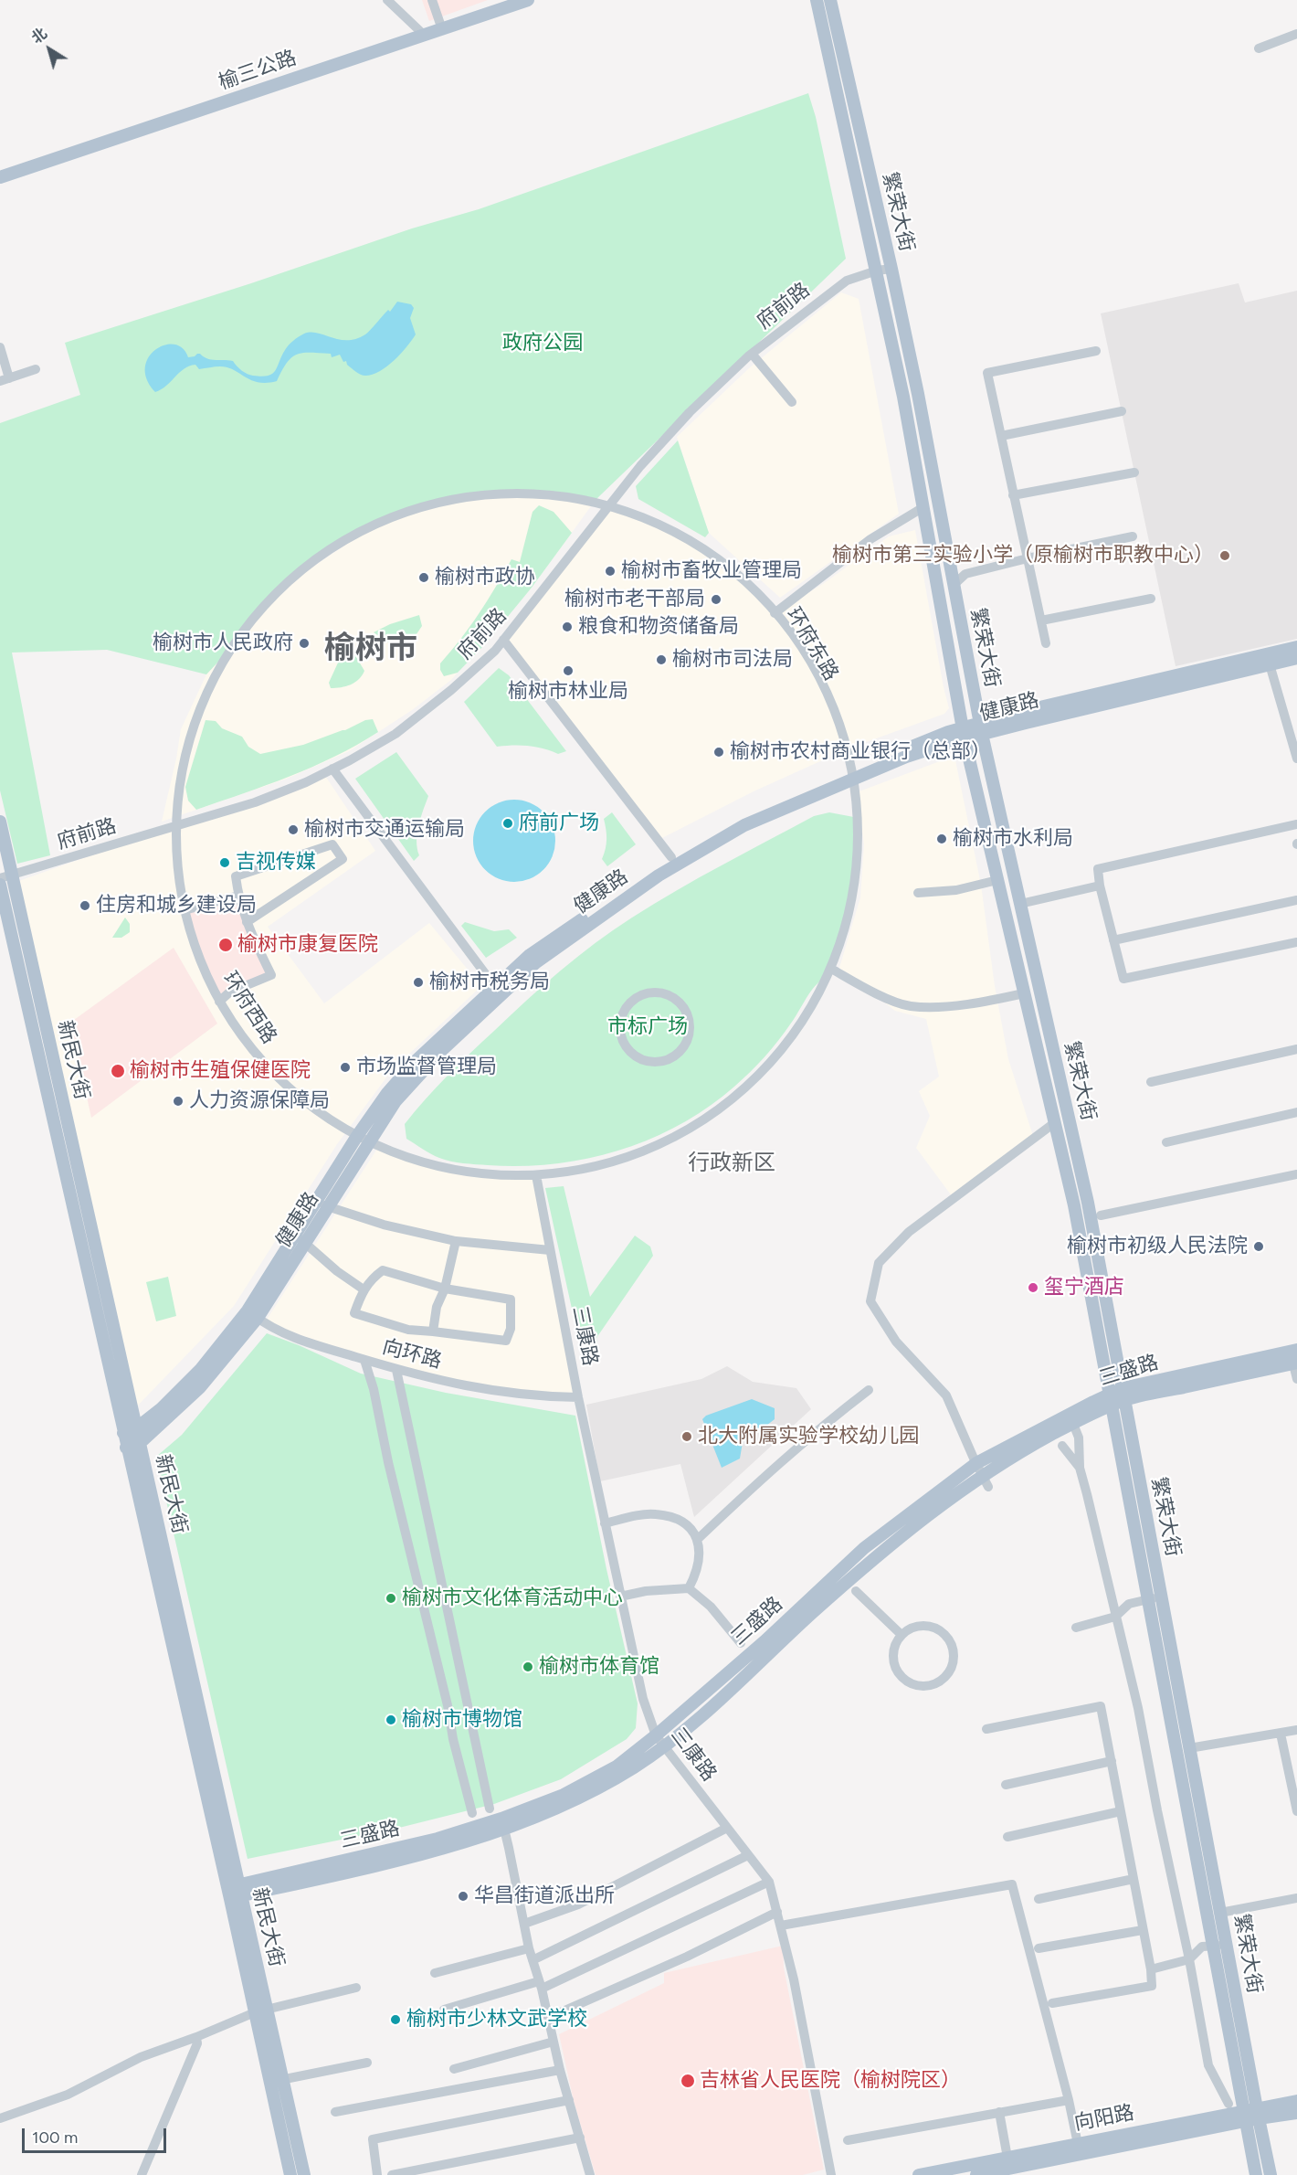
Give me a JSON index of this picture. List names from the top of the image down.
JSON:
{
  "streets": {
    "main road": [
      "榆三公路",
      "繁荣大街",
      "健康路",
      "新民大街",
      "三盛路",
      "向阳路"
    ],
    "street": [
      "府前路",
      "环府东路",
      "环府西路",
      "三康路",
      "向环路"
    ]
  },
  "crossings": [
    ["繁荣大街", "府前路"],
    ["繁荣大街", "健康路"],
    ["繁荣大街", "三盛路"],
    ["繁荣大街", "向阳路"],
    ["府前路", "环府东路"],
    ["府前路", "环府西路"],
    ["府前路", "新民大街"],
    ["环府东路", "健康路"],
    ["环府东路", "环府西路"],
    ["健康路", "环府西路"],
    ["健康路", "新民大街"],
    ["健康路", "向环路"],
    ["环府西路", "三康路"],
    ["三康路", "向环路"],
    ["三康路", "三盛路"]
  ],
  "districts": ["榆树市", "行政新区"],
  "parks": ["政府公园", "市标广场"],
  "places": [
    "榆树市第三实验小学（原榆树市职教中心）",
    "榆树市畜牧业管理局",
    "榆树市政协",
    "榆树市老干部局",
    "粮食和物资储备局",
    "榆树市人民政府",
    "榆树市司法局",
    "榆树市林业局",
    "榆树市农村商业银行（总部）",
    "府前广场",
    "榆树市交通运输局",
    "榆树市水利局",
    "吉视传媒",
    "住房和城乡建设局",
    "榆树市康复医院",
    "榆树市税务局",
    "市场监督管理局",
    "榆树市生殖保健医院",
    "人力资源保障局",
    "榆树市初级人民法院",
    "玺宁酒店",
    "北大附属实验学校幼儿园",
    "榆树市文化体育活动中心",
    "榆树市体育馆",
    "榆树市博物馆",
    "华昌街道派出所",
    "榆树市少林文武学校",
    "吉林省人民医院（榆树院区）"
  ],
  "scale_bar": "100 m",
  "north": "top left"
}
